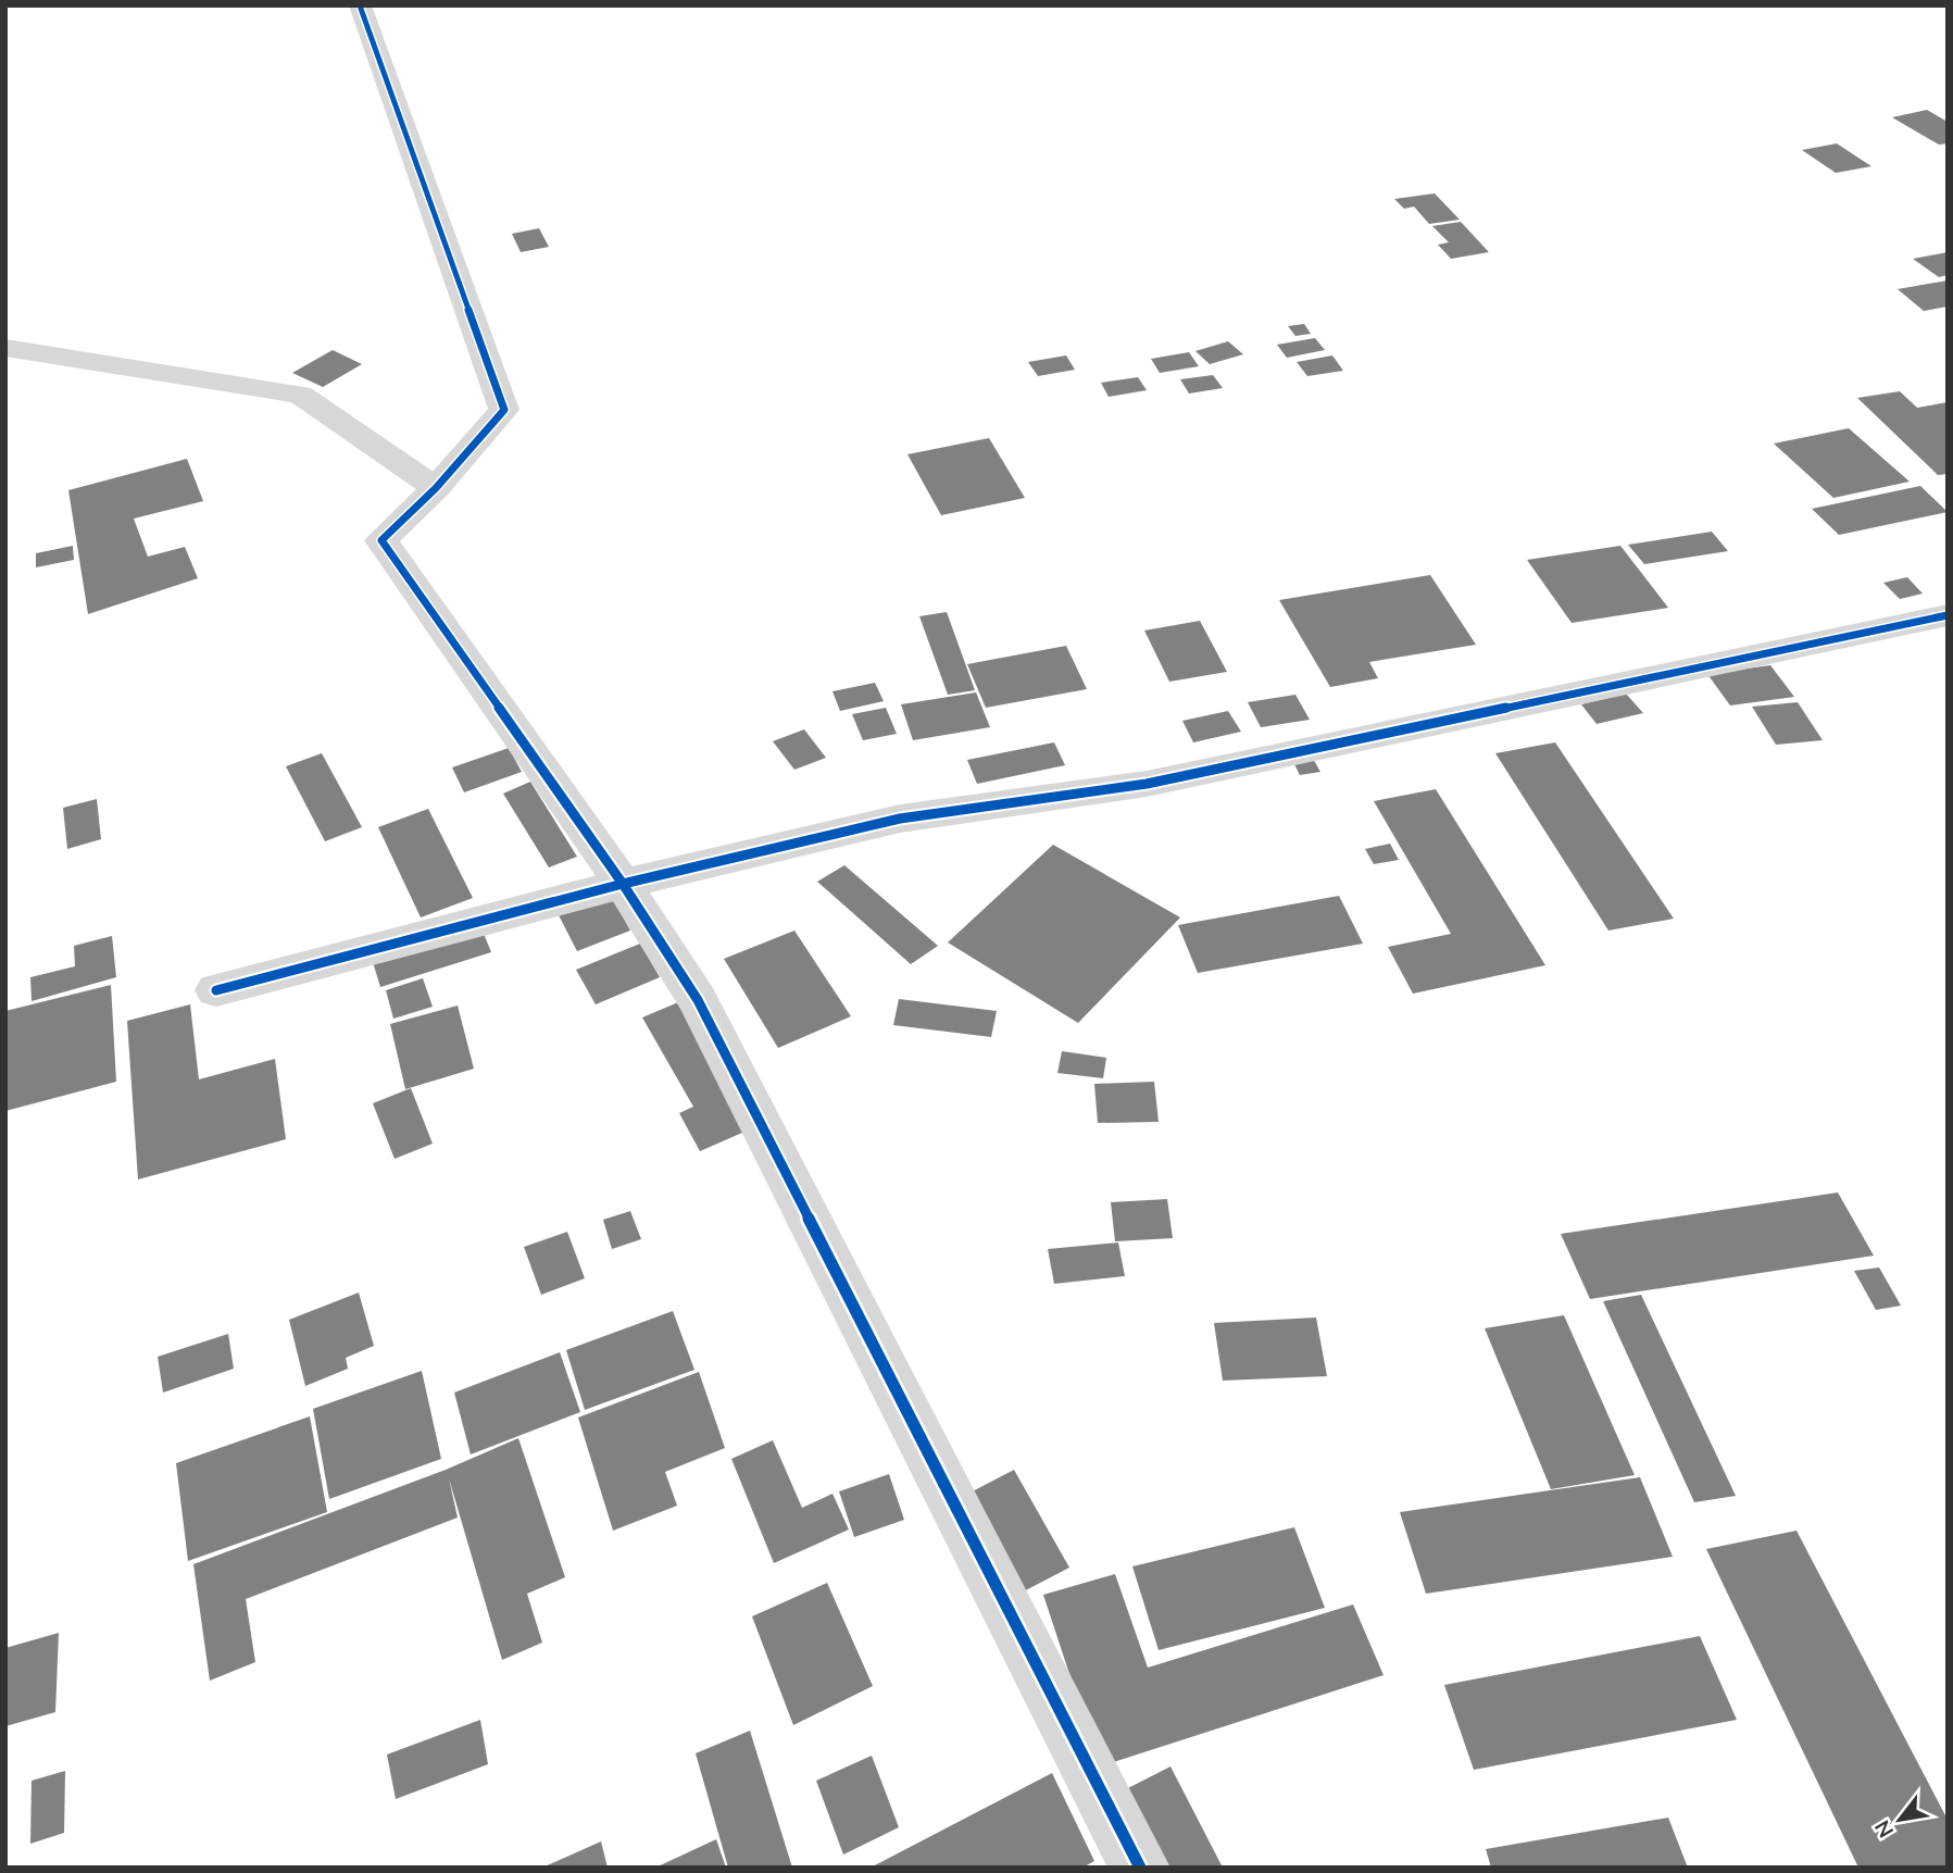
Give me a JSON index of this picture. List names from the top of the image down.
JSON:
{
  "north": "bottom left"
}
